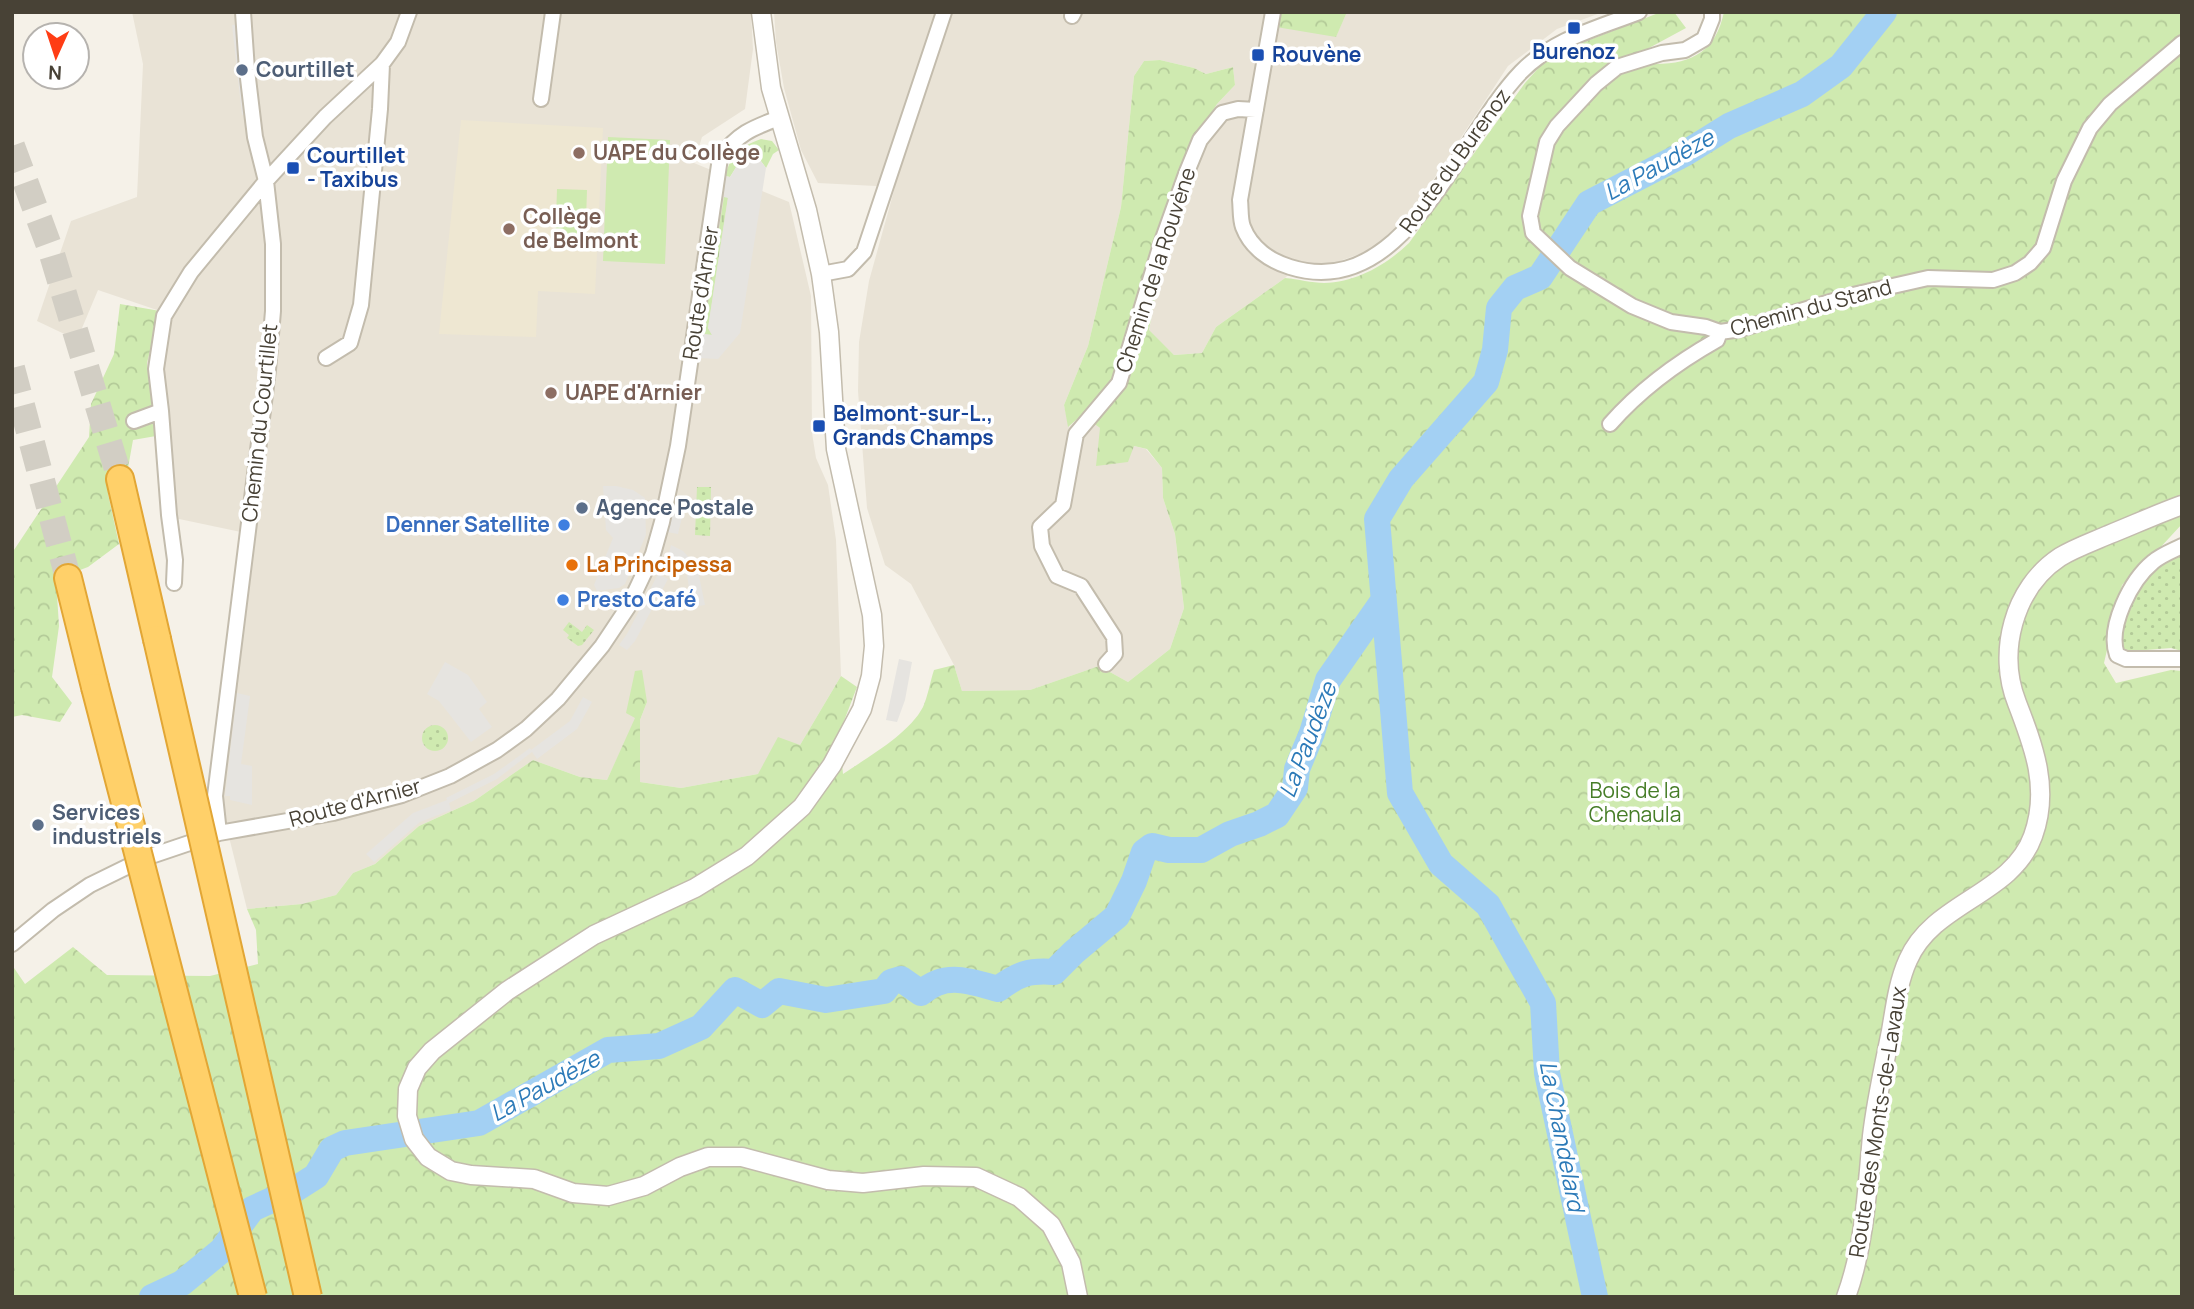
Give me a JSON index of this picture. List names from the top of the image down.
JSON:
{
  "streets": {
    "street": [
      "Route du Burenoz",
      "Chemin de la Rouvène",
      "Route d'Arnier",
      "Chemin du Stand",
      "Chemin du Courtillet",
      "Route des Monts-de-Lavaux"
    ]
  },
  "crossings": [
    ["Route du Burenoz", "Chemin de la Rouvène"],
    ["Route d'Arnier", "Chemin du Courtillet"]
  ],
  "water": ["La Paudèze", "La Chandelard"],
  "parks": ["Bois de la Chenaula"],
  "places": {
    "transit": [
      "Burenoz",
      "Rouvène",
      "Courtillet - Taxibus",
      "Belmont-sur-L., Grands Champs"
    ],
    "other": [
      "Courtillet",
      "UAPE du Collège",
      "Collège de Belmont",
      "UAPE d'Arnier",
      "Agence Postale",
      "Denner Satellite",
      "La Principessa",
      "Presto Café",
      "Services industriels"
    ]
  },
  "north": "bottom"
}
